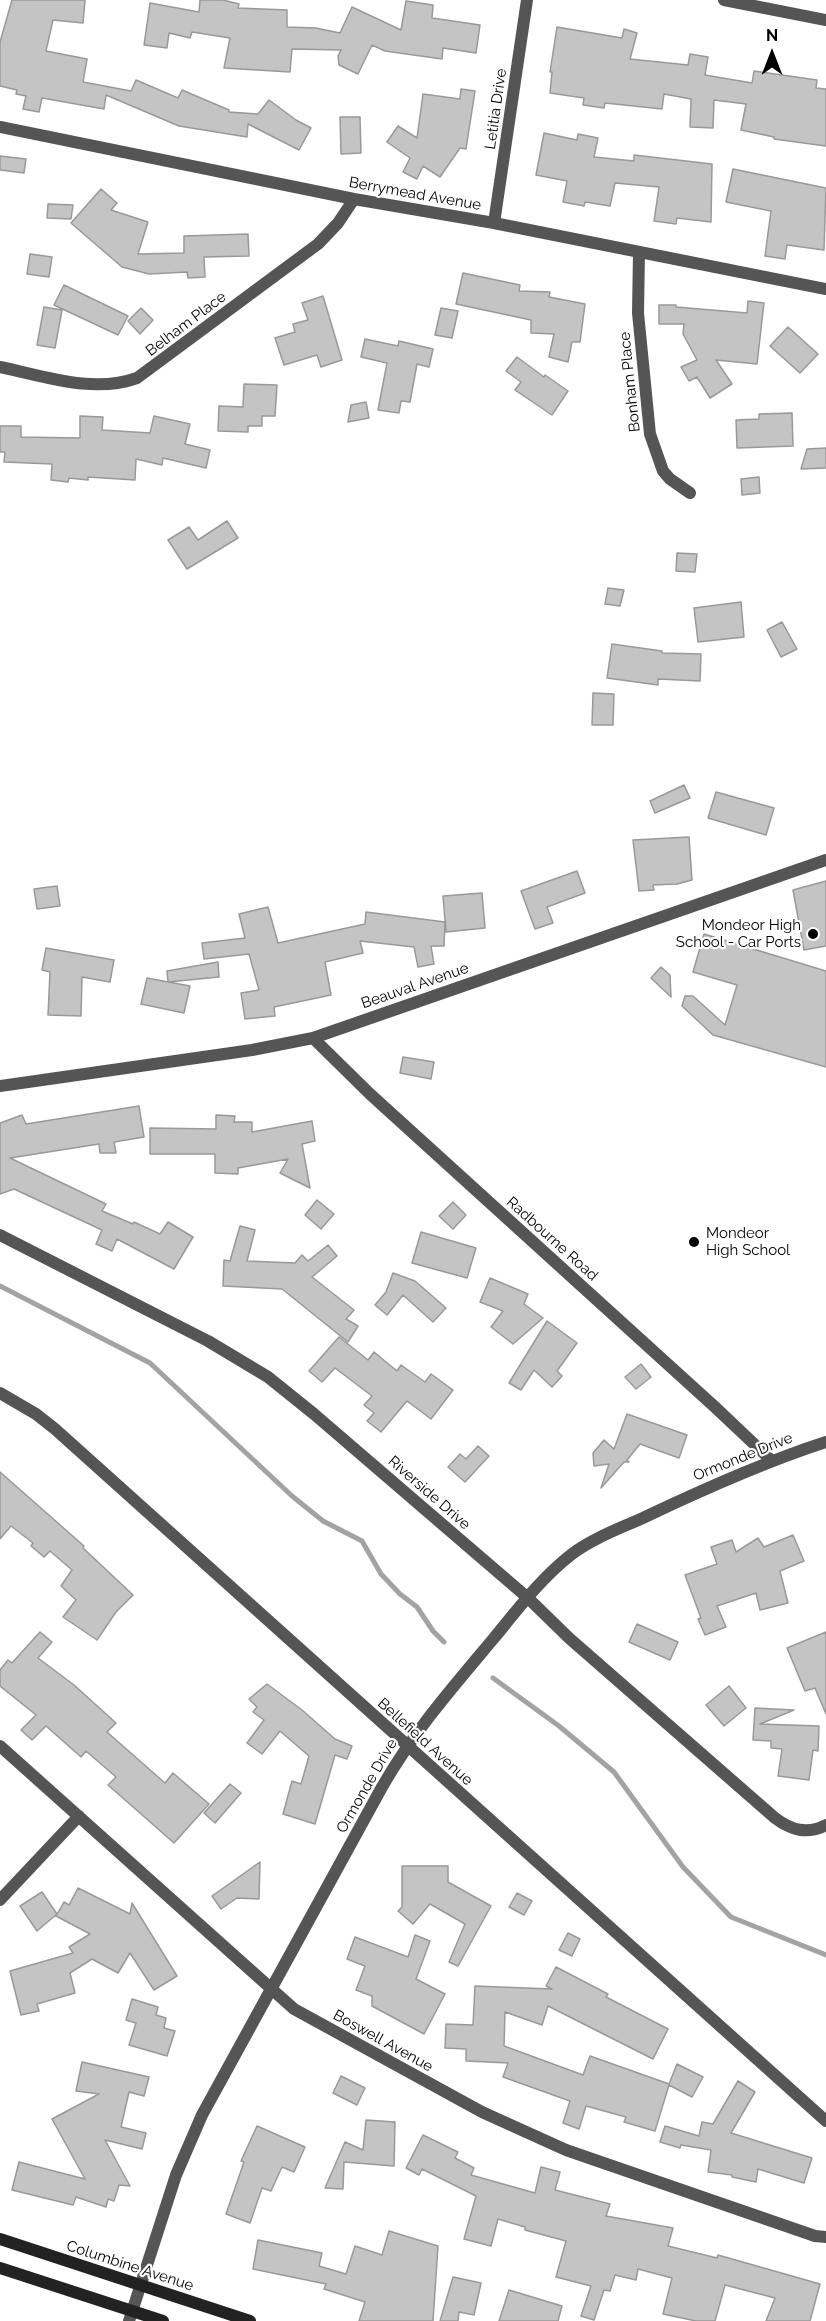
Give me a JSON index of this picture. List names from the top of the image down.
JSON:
{
  "streets": {
    "main road": ["Columbine Avenue"],
    "street": [
      "Letitia Drive",
      "Berrymead Avenue",
      "Belham Place",
      "Bonham Place",
      "Beauval Avenue",
      "Radbourne Road",
      "Ormonde Drive",
      "Riverside Drive",
      "Bellefield Avenue",
      "Boswell Avenue"
    ]
  },
  "crossings": [
    ["Letitia Drive", "Berrymead Avenue"],
    ["Berrymead Avenue", "Belham Place"],
    ["Berrymead Avenue", "Bonham Place"],
    ["Beauval Avenue", "Radbourne Road"],
    ["Radbourne Road", "Ormonde Drive"],
    ["Ormonde Drive", "Riverside Drive"],
    ["Ormonde Drive", "Bellefield Avenue"],
    ["Ormonde Drive", "Boswell Avenue"],
    ["Ormonde Drive", "Columbine Avenue"]
  ],
  "places": ["Mondeor High School - Car Ports", "Mondeor High School"],
  "north": "top"
}
